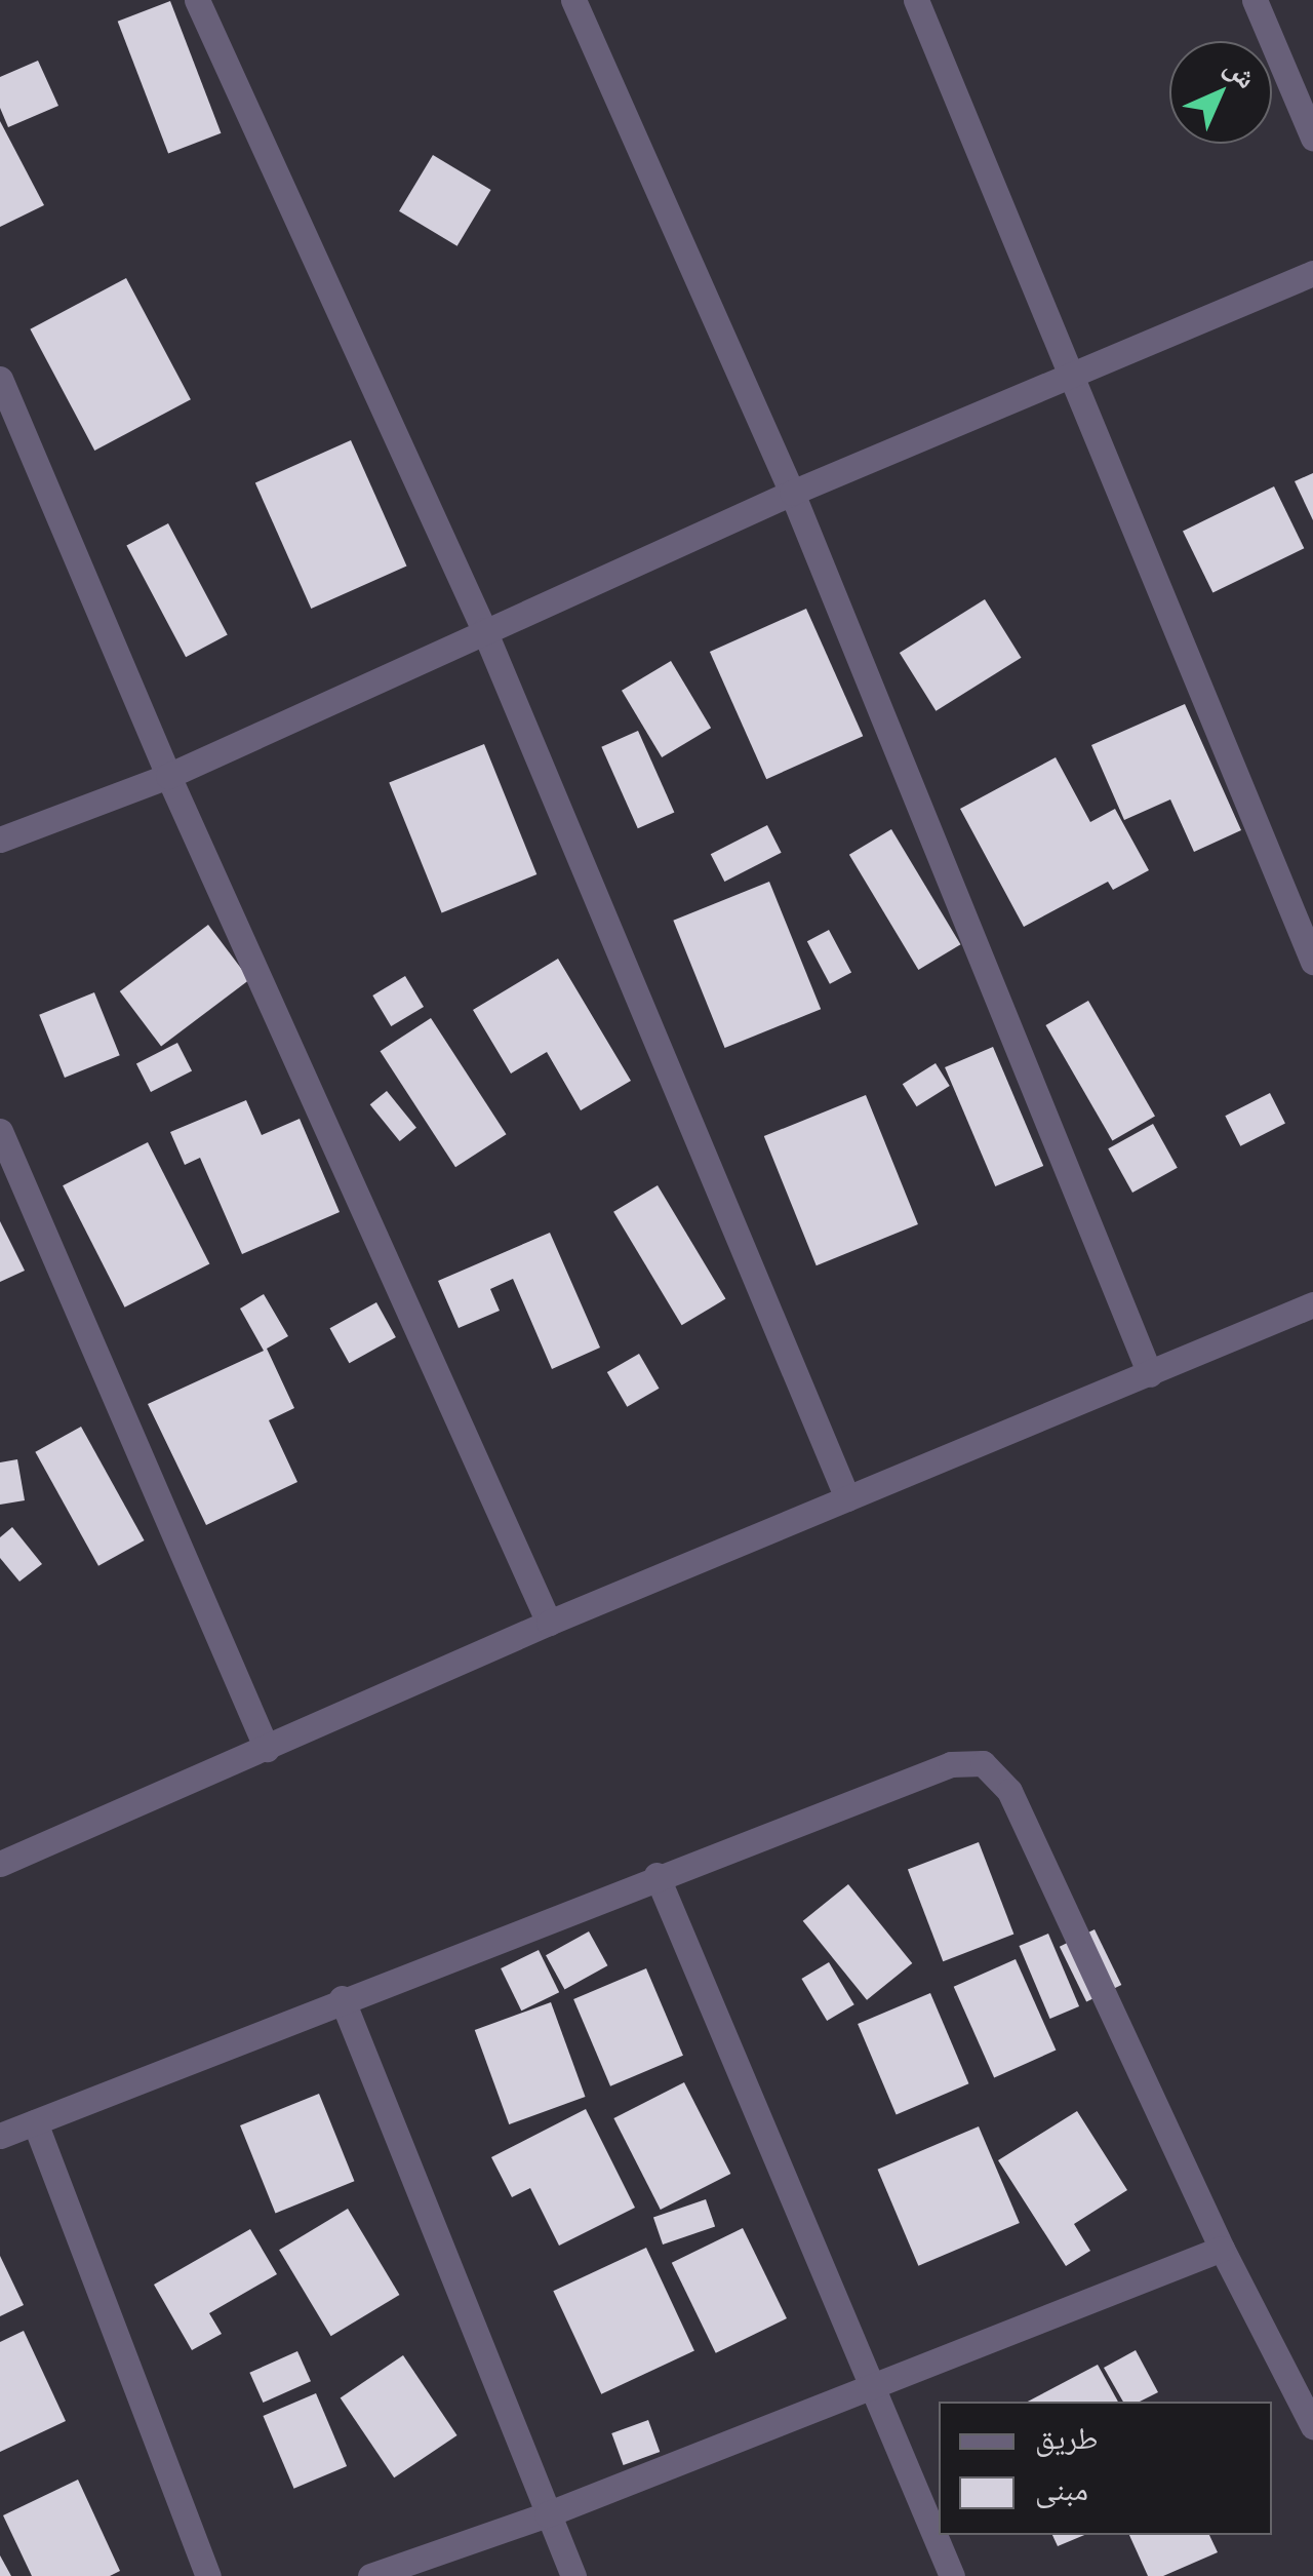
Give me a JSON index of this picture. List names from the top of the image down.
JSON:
{
  "legend": ["طريق", "مبنى"],
  "north": "top right"
}
